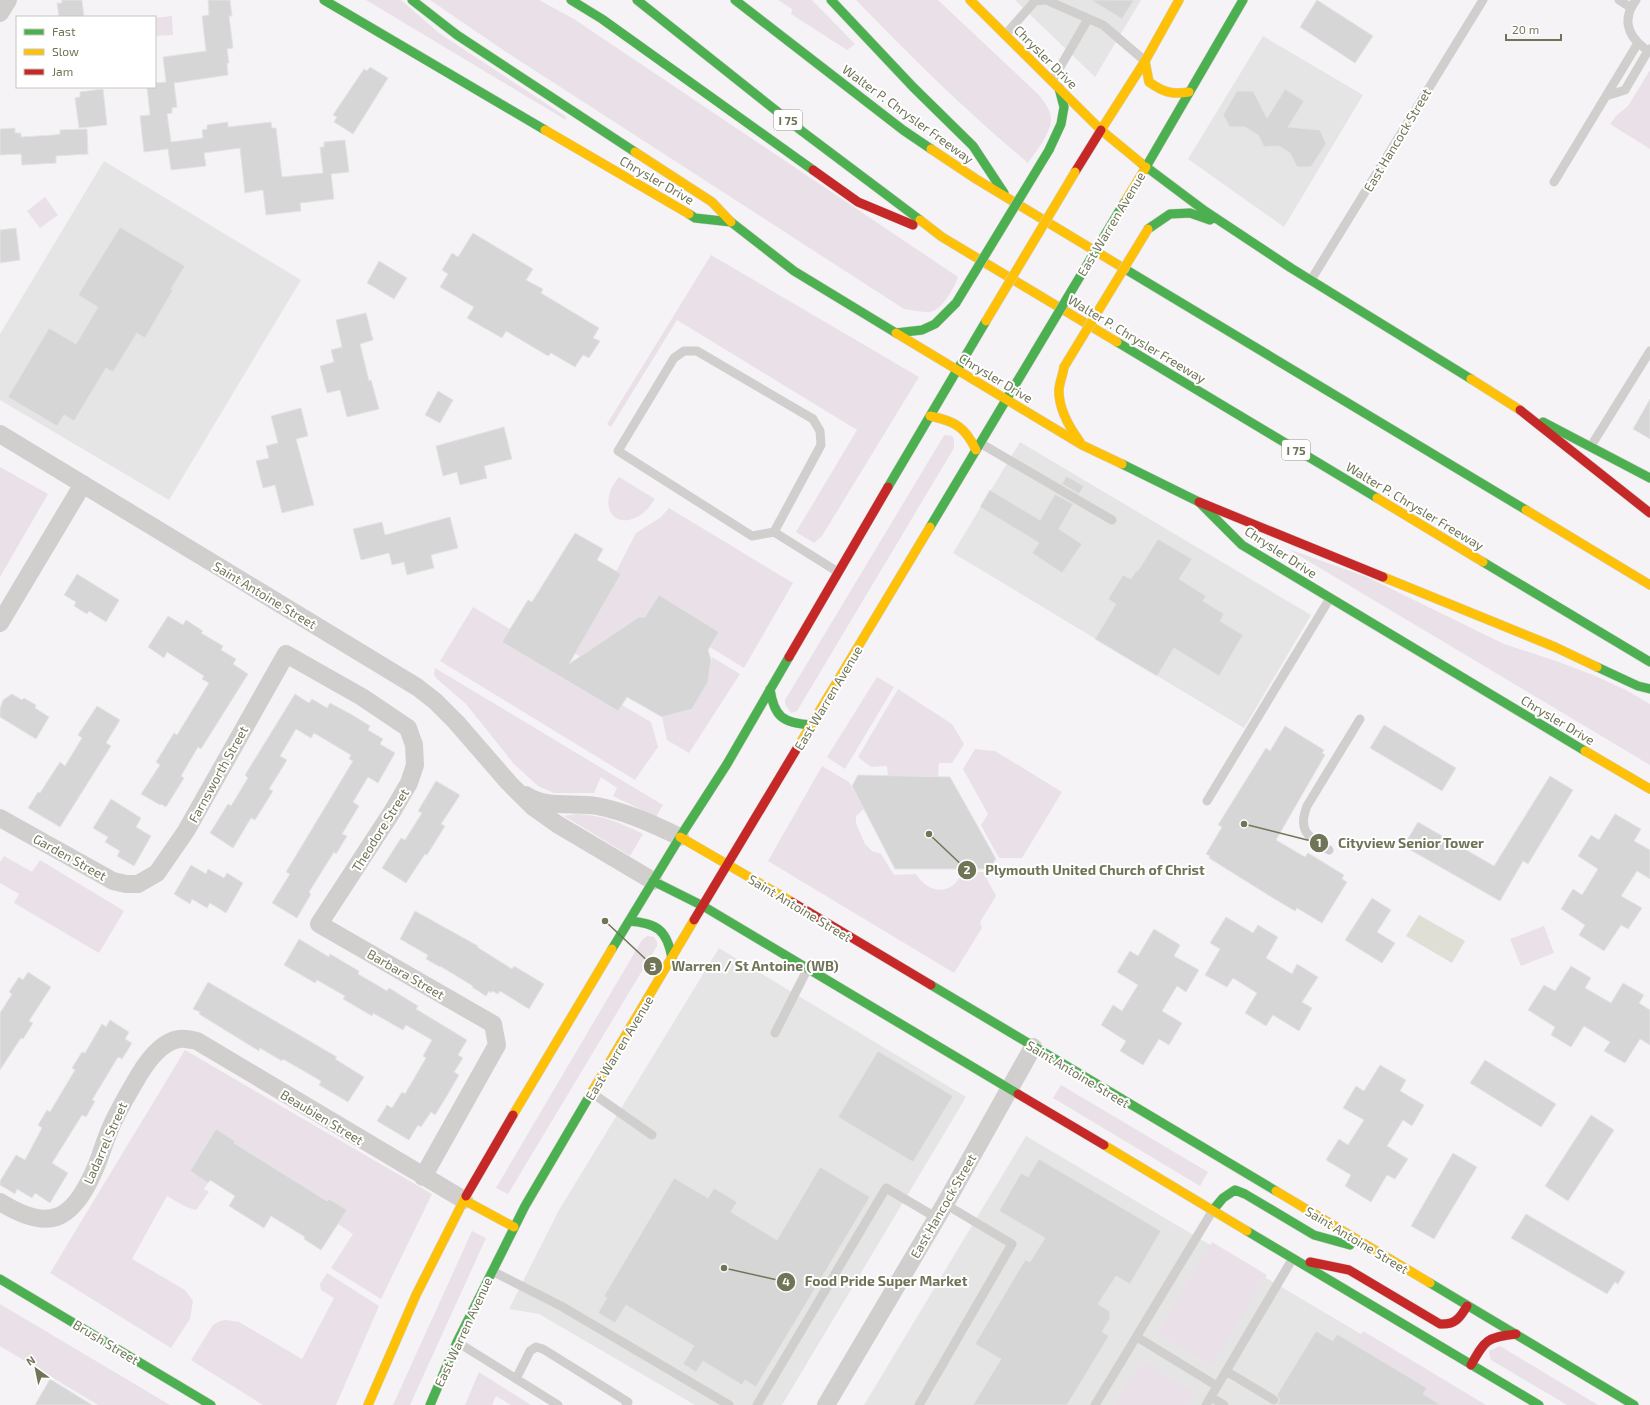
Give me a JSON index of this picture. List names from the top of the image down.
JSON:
{
  "streets": {
    "main road": [
      "Chrysler Drive",
      "Walter P. Chrysler Freeway",
      "I 75",
      "East Warren Avenue",
      "Saint Antoine Street",
      "Brush Street"
    ],
    "street": [
      "East Hancock Street",
      "Farnsworth Street",
      "Theodore Street",
      "Garden Street",
      "Barbara Street",
      "Beaubien Street",
      "Ladarrel Street"
    ]
  },
  "crossings": [
    ["Chrysler Drive", "East Hancock Street"],
    ["Chrysler Drive", "East Warren Avenue"],
    ["East Hancock Street", "Saint Antoine Street"],
    ["East Warren Avenue", "Saint Antoine Street"],
    ["Farnsworth Street", "Theodore Street"],
    ["Farnsworth Street", "Garden Street"],
    ["Theodore Street", "Barbara Street"],
    ["Barbara Street", "Beaubien Street"],
    ["Beaubien Street", "Ladarrel Street"]
  ],
  "places": [
    "Cityview Senior Tower",
    "Plymouth United Church of Christ",
    "Warren / St Antoine (WB)",
    "Food Pride Super Market"
  ],
  "legend": ["Fast", "Slow", "Jam"],
  "scale_bar": "20 m",
  "north": "top left"
}
